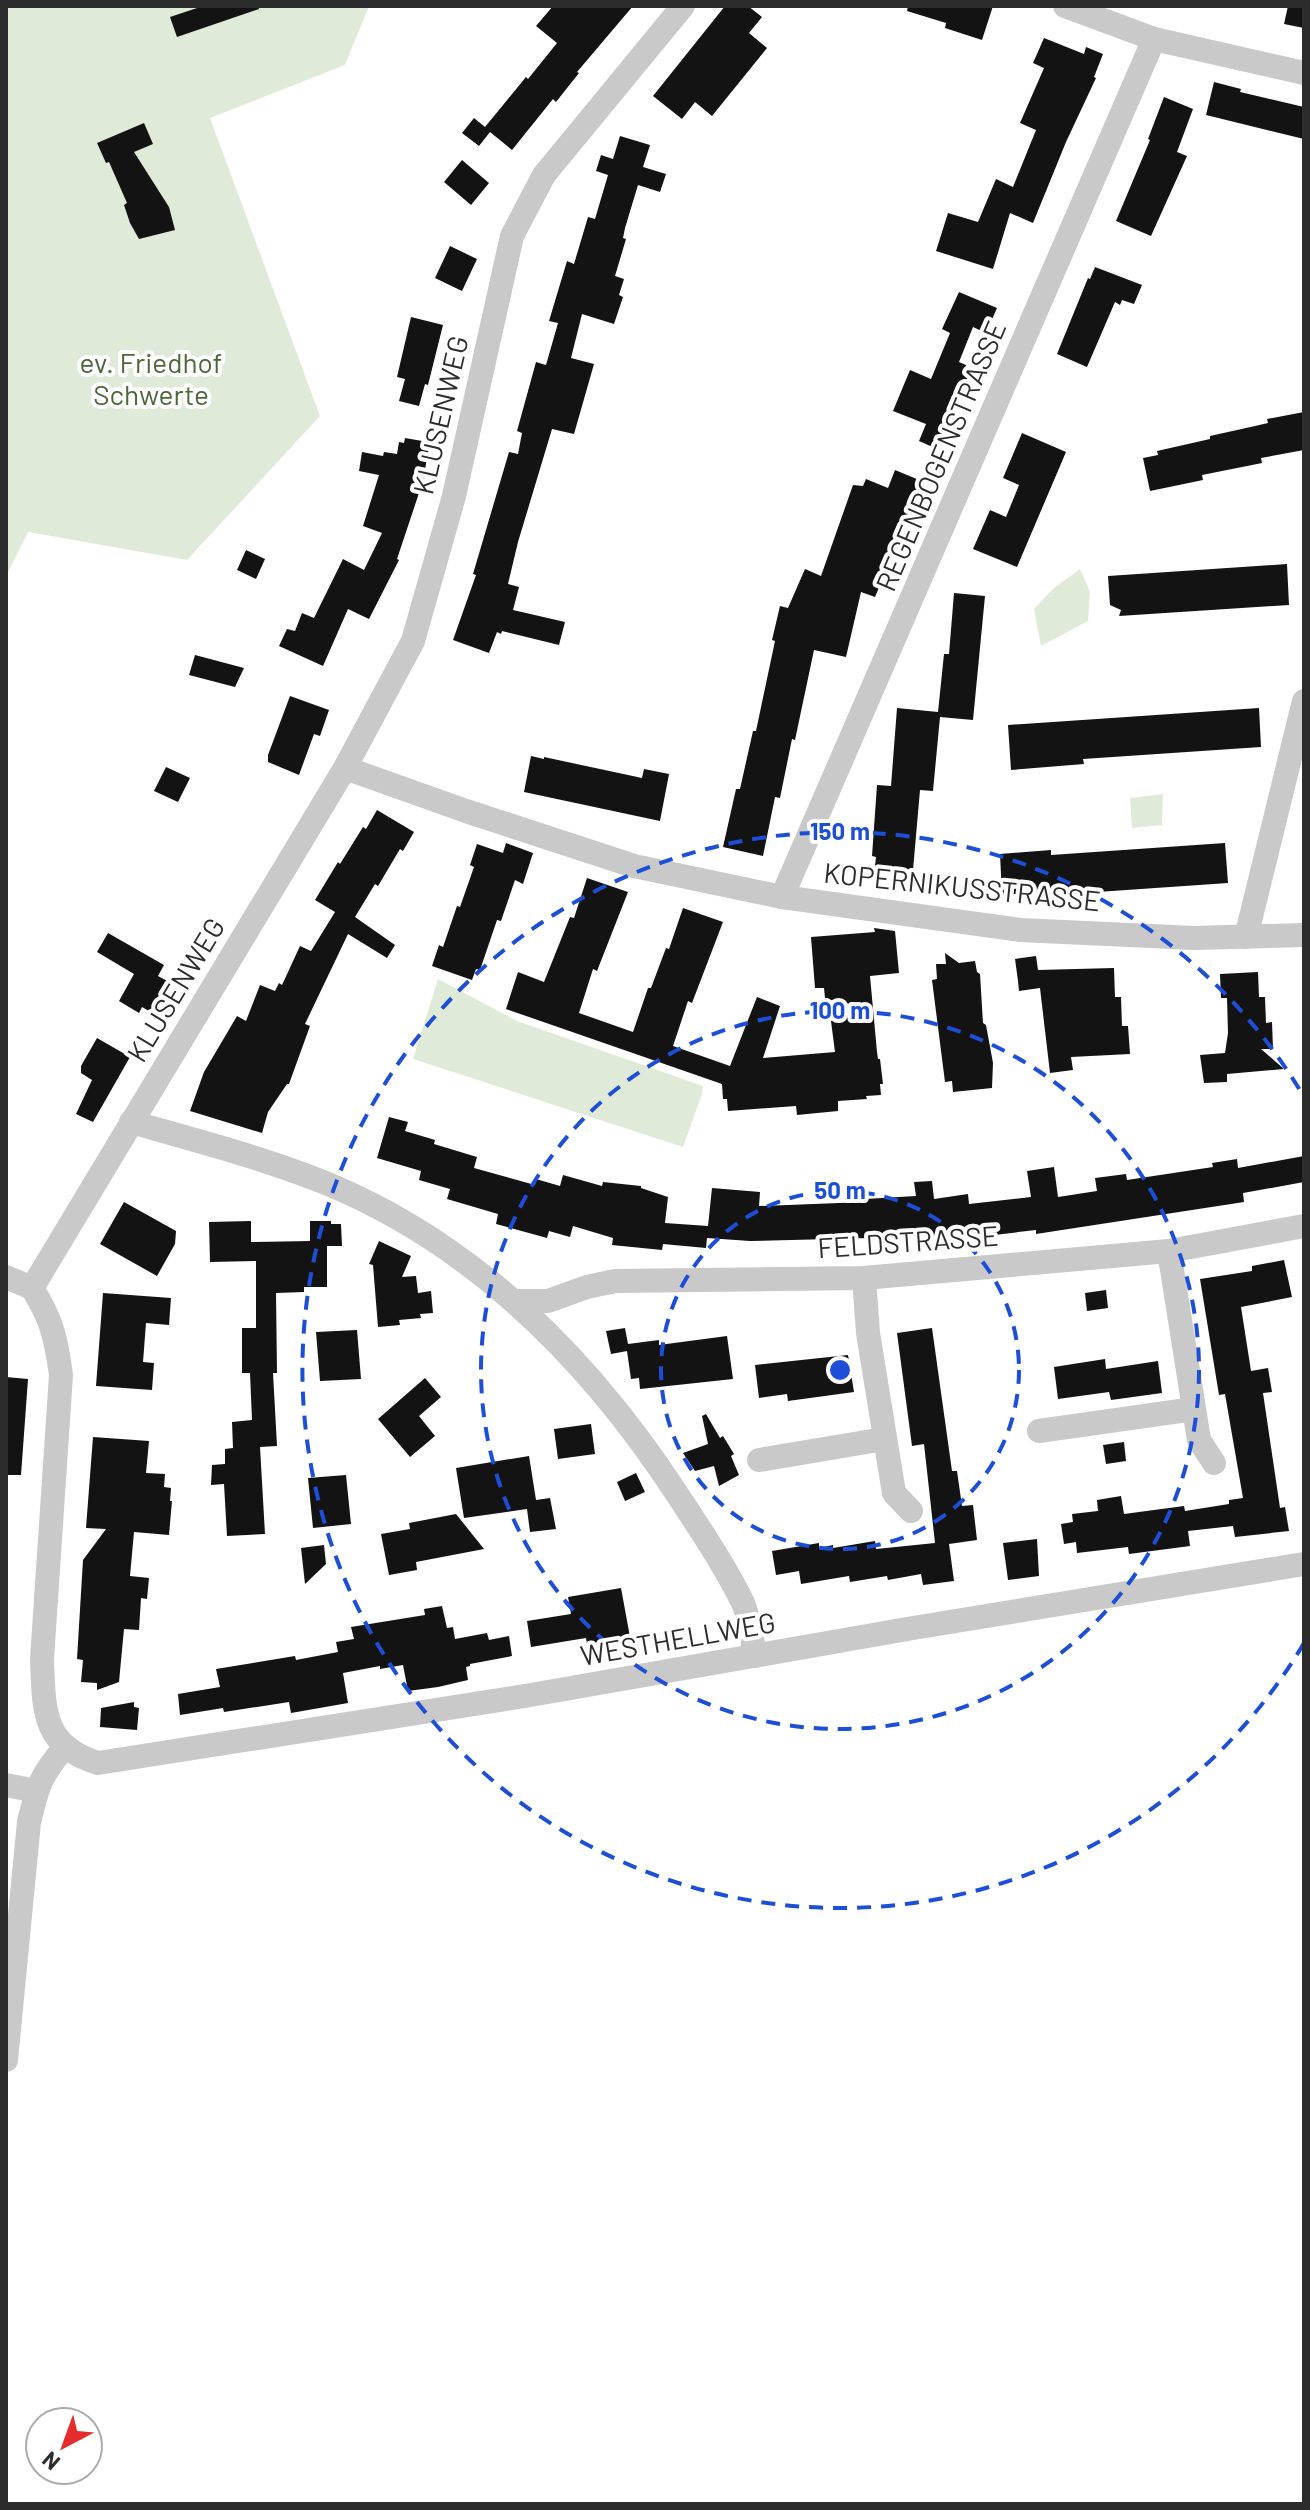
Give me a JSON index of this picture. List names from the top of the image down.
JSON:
{
  "streets": {
    "street": [
      "KLUSENWEG",
      "REGENBOGENSTRASSE",
      "KOPERNIKUSSTRASSE",
      "FELDSTRASSE",
      "WESTHELLWEG"
    ]
  },
  "crossings": [
    ["KLUSENWEG", "KOPERNIKUSSTRASSE"],
    ["REGENBOGENSTRASSE", "KOPERNIKUSSTRASSE"]
  ],
  "parks": ["ev. Friedhof Schwerte"],
  "north": "bottom left",
  "rings": ["150 m", "100 m", "50 m"]
}
